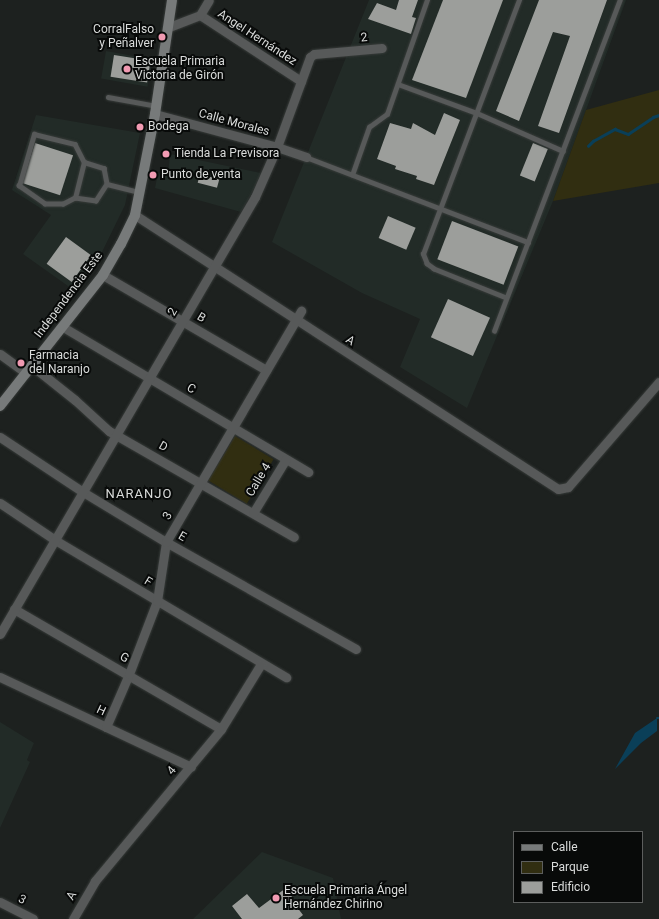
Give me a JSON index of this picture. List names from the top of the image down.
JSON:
{
  "streets": {
    "main road": ["Independencia Este"],
    "street": [
      "Angel Hernández",
      "2",
      "Calle Morales",
      "B",
      "A",
      "C",
      "D",
      "Calle 4",
      "3",
      "E",
      "F",
      "G",
      "H",
      "4"
    ]
  },
  "crossings": [
    ["Angel Hernández", "2"],
    ["2", "Calle Morales"],
    ["2", "B"],
    ["2", "A"],
    ["2", "C"],
    ["2", "D"],
    ["2", "E"],
    ["2", "F"],
    ["2", "G"],
    ["Calle Morales", "Independencia Este"],
    ["Independencia Este", "B"],
    ["Independencia Este", "A"],
    ["Independencia Este", "C"],
    ["Independencia Este", "D"],
    ["B", "3"],
    ["A", "3"],
    ["A", "4"],
    ["C", "Calle 4"],
    ["C", "3"],
    ["D", "Calle 4"],
    ["D", "3"],
    ["3", "E"],
    ["3", "F"],
    ["3", "G"],
    ["3", "H"],
    ["F", "4"],
    ["G", "4"],
    ["H", "4"]
  ],
  "districts": ["NARANJO"],
  "places": [
    "CorralFalso y Peñalver",
    "Escuela Primaria Victoria de Girón",
    "Bodega",
    "Tienda La Previsora",
    "Punto de venta",
    "Farmacia del Naranjo",
    "Escuela Primaria Ángel Hernández Chirino"
  ],
  "legend": ["Calle", "Parque", "Edificio"]
}
